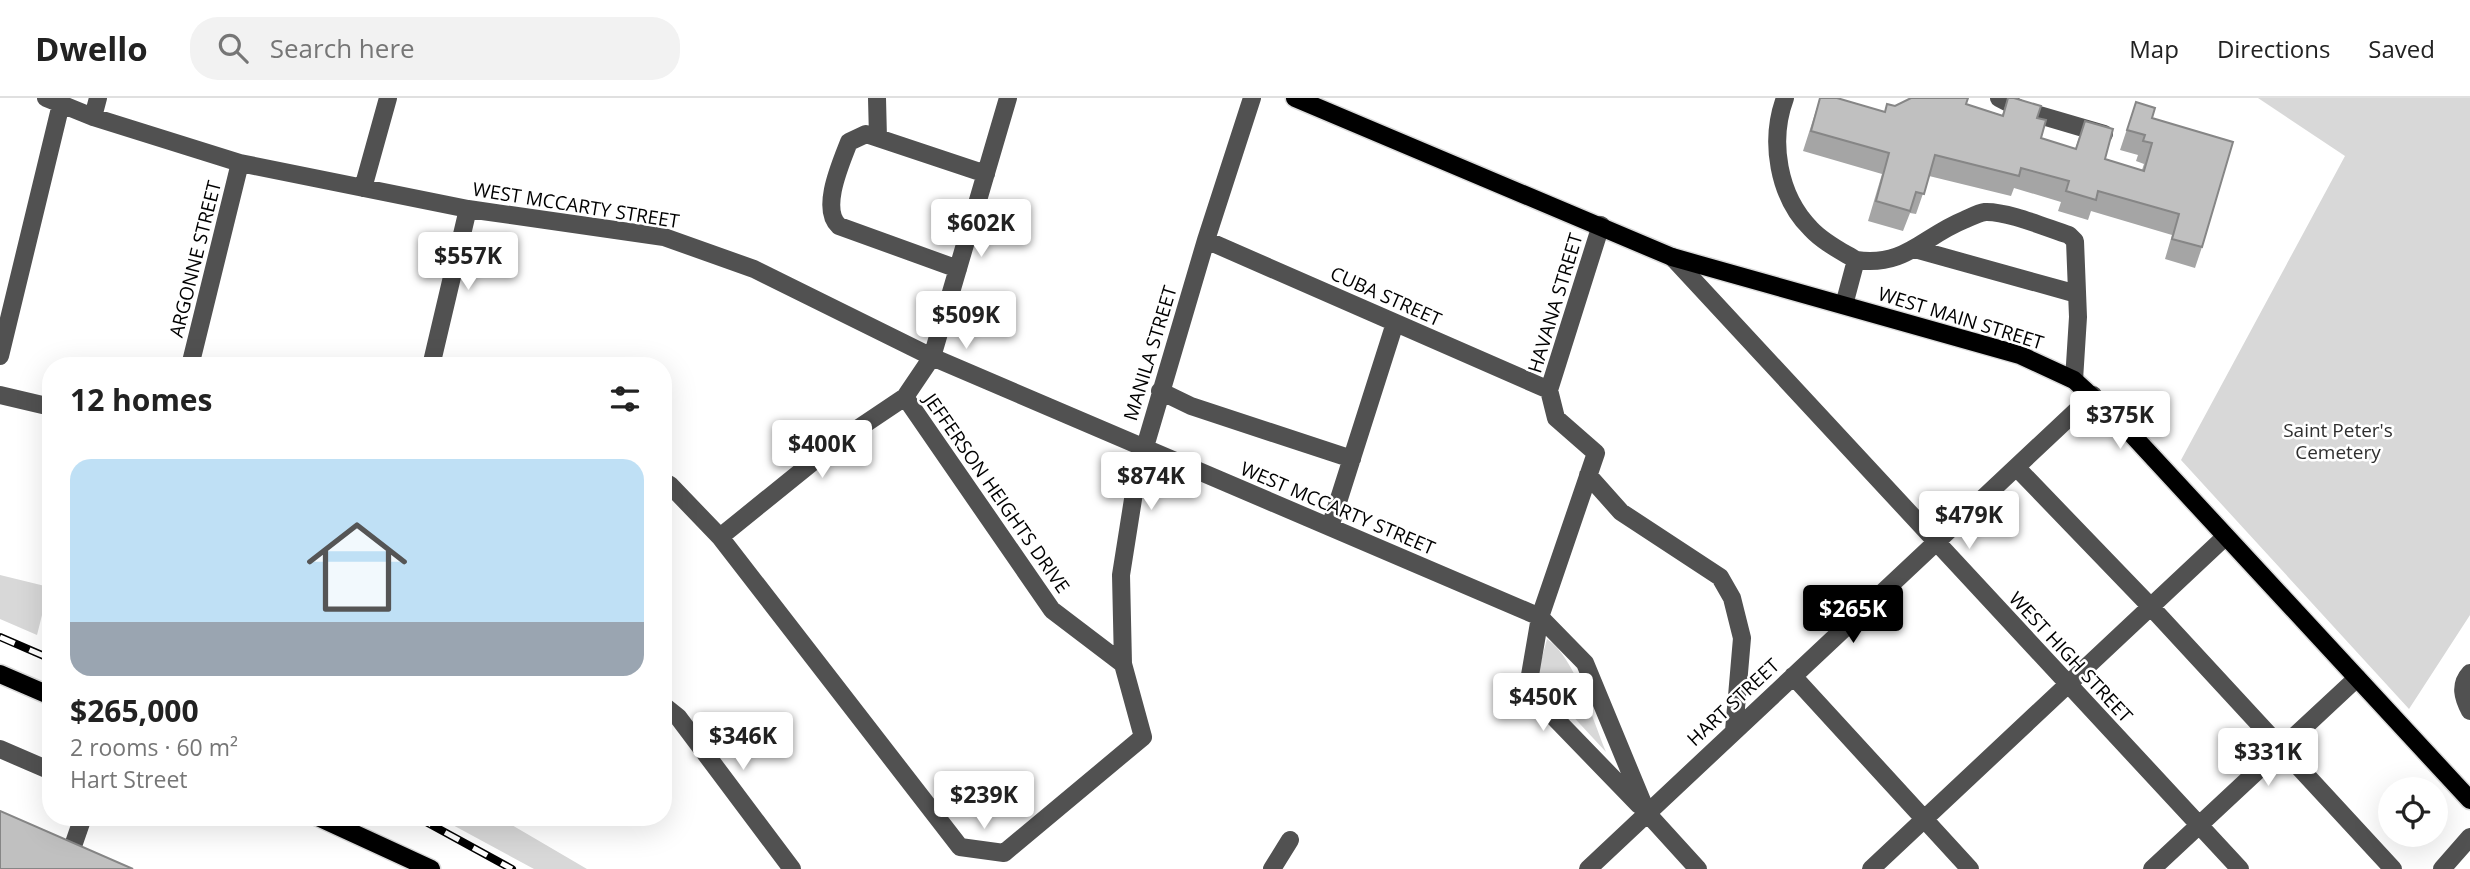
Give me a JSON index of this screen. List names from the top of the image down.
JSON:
{
  "streets": {
    "main road": ["WEST MAIN STREET"],
    "street": [
      "WEST MCCARTY STREET",
      "ARGONNE STREET",
      "CUBA STREET",
      "HAVANA STREET",
      "MANILA STREET",
      "JEFFERSON HEIGHTS DRIVE",
      "WEST HIGH STREET",
      "HART STREET"
    ]
  },
  "crossings": [
    ["WEST MCCARTY STREET", "ARGONNE STREET"],
    ["WEST MCCARTY STREET", "HAVANA STREET"],
    ["WEST MCCARTY STREET", "MANILA STREET"],
    ["WEST MCCARTY STREET", "HART STREET"],
    ["CUBA STREET", "HAVANA STREET"],
    ["CUBA STREET", "MANILA STREET"],
    ["HAVANA STREET", "WEST MAIN STREET"],
    ["WEST MAIN STREET", "WEST HIGH STREET"],
    ["WEST MAIN STREET", "HART STREET"],
    ["MANILA STREET", "JEFFERSON HEIGHTS DRIVE"],
    ["WEST HIGH STREET", "HART STREET"]
  ],
  "parks": ["Saint Peter's Cemetery"],
  "page": {
    "header": "Dwello",
    "search": "Search here",
    "nav": ["Map", "Directions", "Saved"],
    "price": [
      "$602K",
      "$557K",
      "$509K",
      "$375K",
      "$400K",
      "$874K",
      "$479K",
      "$265K",
      "$450K",
      "$346K",
      "$331K",
      "$239K"
    ],
    "heading": "12 homes",
    "list": [
      {
        "name": "$265,000",
        "note": "2 rooms · 60 m² · Hart Street"
      }
    ]
  }
}
